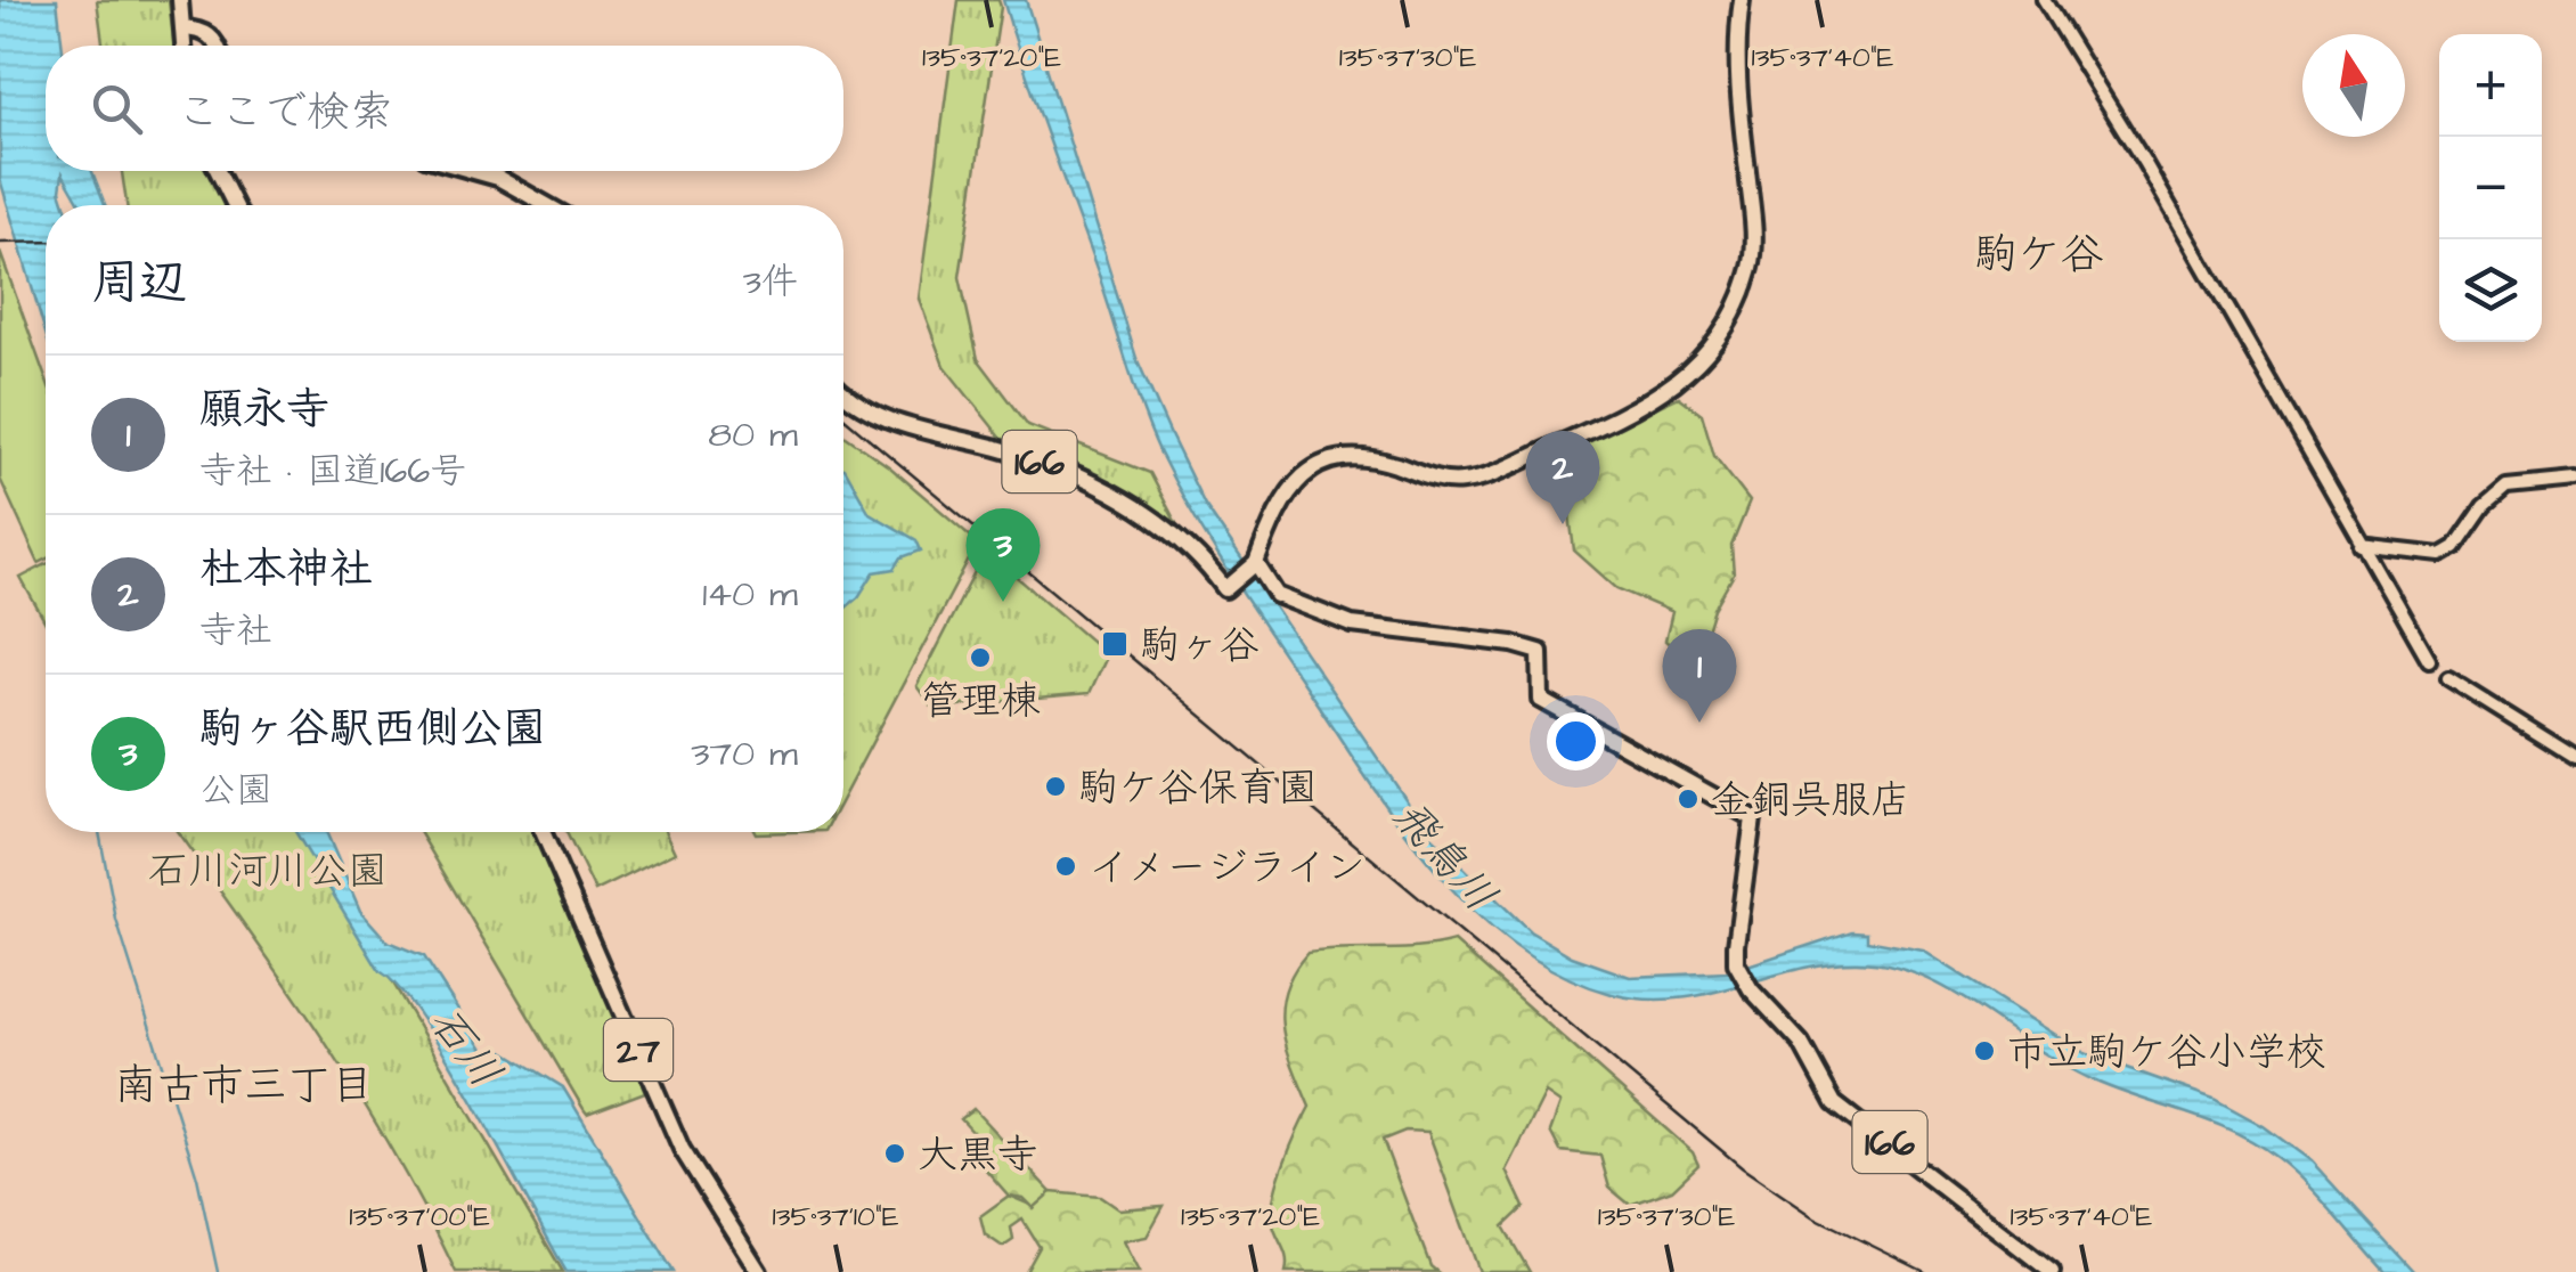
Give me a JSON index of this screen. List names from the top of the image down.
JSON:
{
  "streets": {
    "main road": ["166", "27"]
  },
  "districts": ["駒ケ谷", "南古市三丁目"],
  "water": ["飛鳥川", "石川"],
  "parks": ["石川河川公園"],
  "places": {
    "transit": ["駒ヶ谷"],
    "other": [
      "管理棟",
      "駒ケ谷保育園",
      "金銅呉服店",
      "イメージライン",
      "市立駒ケ谷小学校",
      "大黒寺"
    ]
  },
  "north": "top",
  "page": {
    "map_buttons": ["+", "−"],
    "search": "ここで検索",
    "heading": ["周辺", "3件"],
    "list": [
      {
        "mark": "1",
        "name": "願永寺",
        "note": "寺社 · 国道166号",
        "value": "80 m"
      },
      {
        "mark": "2",
        "name": "杜本神社",
        "note": "寺社",
        "value": "140 m"
      },
      {
        "mark": "3",
        "name": "駒ヶ谷駅西側公園",
        "note": "公園",
        "value": "370 m"
      }
    ],
    "pins": ["2", "3", "1"]
  },
  "coordinates": [
    "135°37'20\"E",
    "135°37'30\"E",
    "135°37'40\"E",
    "135°37'00\"E",
    "135°37'10\"E"
  ]
}
